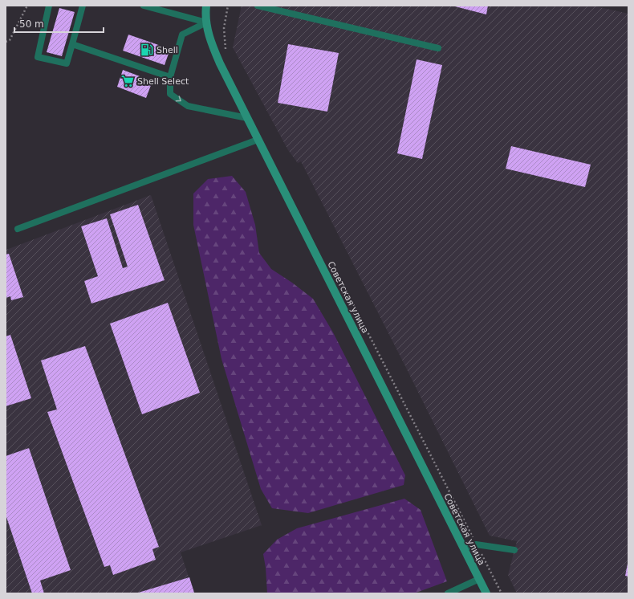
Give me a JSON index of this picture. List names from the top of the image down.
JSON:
{
  "streets": {
    "street": ["Советская улица"]
  },
  "places": {
    "fuel station": ["Shell"],
    "supermarket": ["Shell Select"]
  },
  "scale_bar": "50 m"
}
